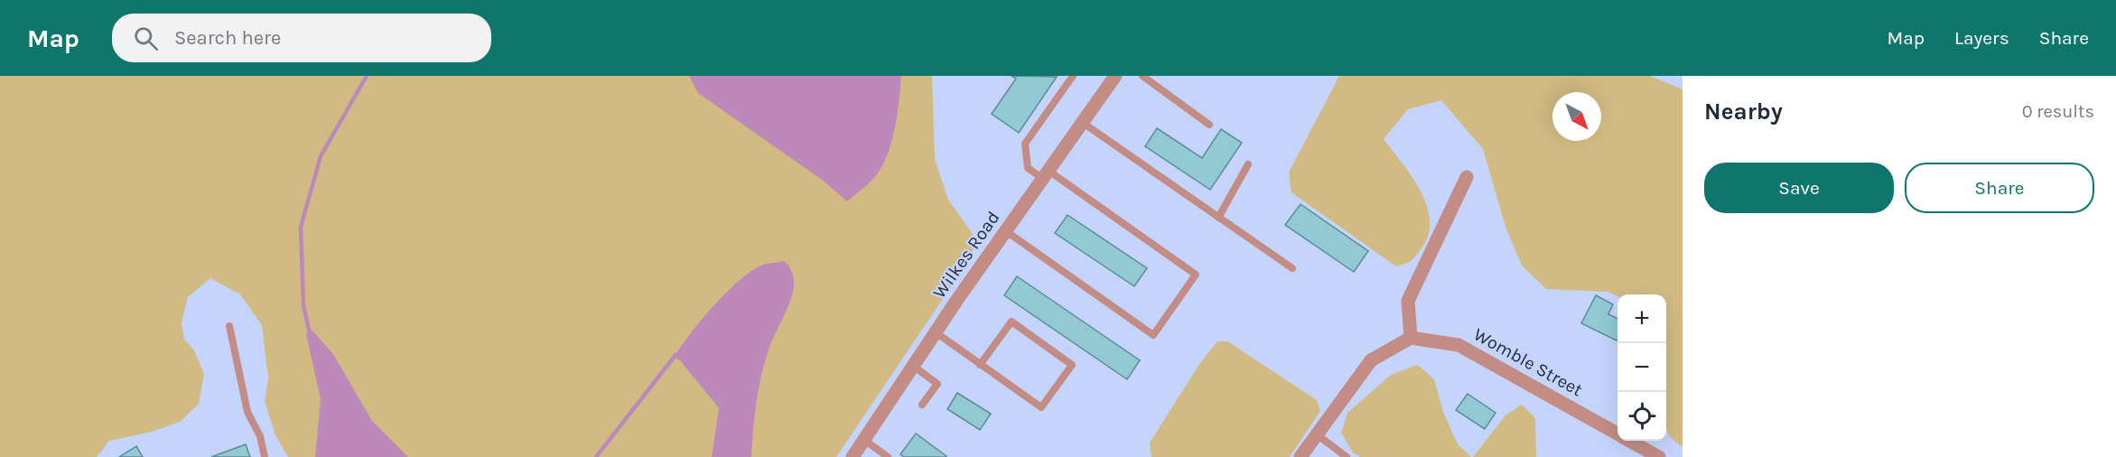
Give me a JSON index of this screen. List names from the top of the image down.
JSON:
{
  "streets": {
    "street": ["Wilkes Road", "Womble Street"]
  },
  "north": "bottom right",
  "page": {
    "header": "Map",
    "search": "Search here",
    "nav": ["Map", "Layers", "Share"],
    "heading": ["Nearby", "0 results"],
    "buttons": ["Save", "Share"],
    "map_buttons": ["+", "−"]
  }
}
